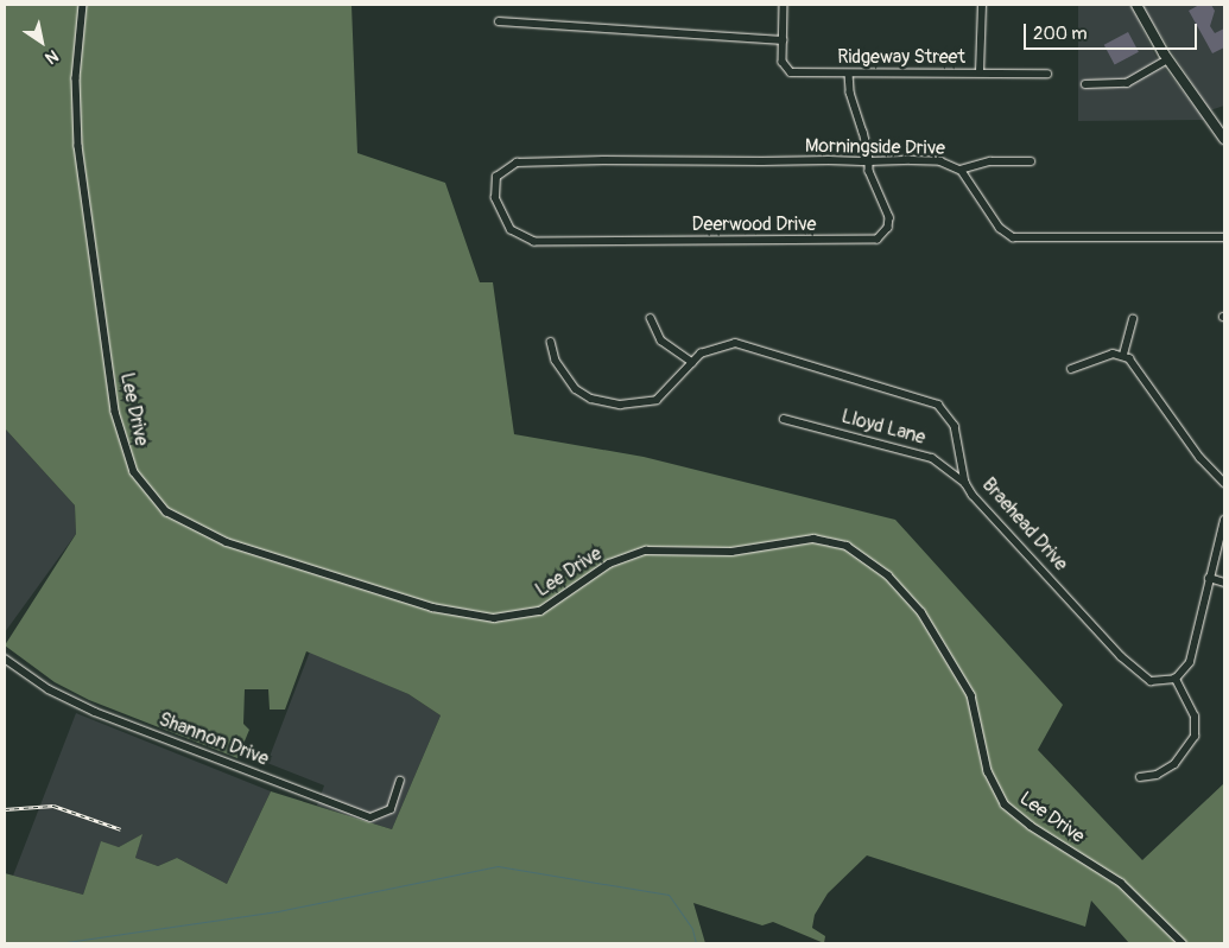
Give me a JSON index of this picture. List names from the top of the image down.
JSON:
{
  "streets": {
    "street": [
      "Ridgeway Street",
      "Morningside Drive",
      "Deerwood Drive",
      "Lee Drive",
      "Lloyd Lane",
      "Braehead Drive",
      "Shannon Drive"
    ]
  },
  "crossings": [
    ["Ridgeway Street", "Deerwood Drive"],
    ["Morningside Drive", "Deerwood Drive"],
    ["Lloyd Lane", "Braehead Drive"]
  ],
  "scale_bar": "200 m",
  "north": "bottom right"
}
